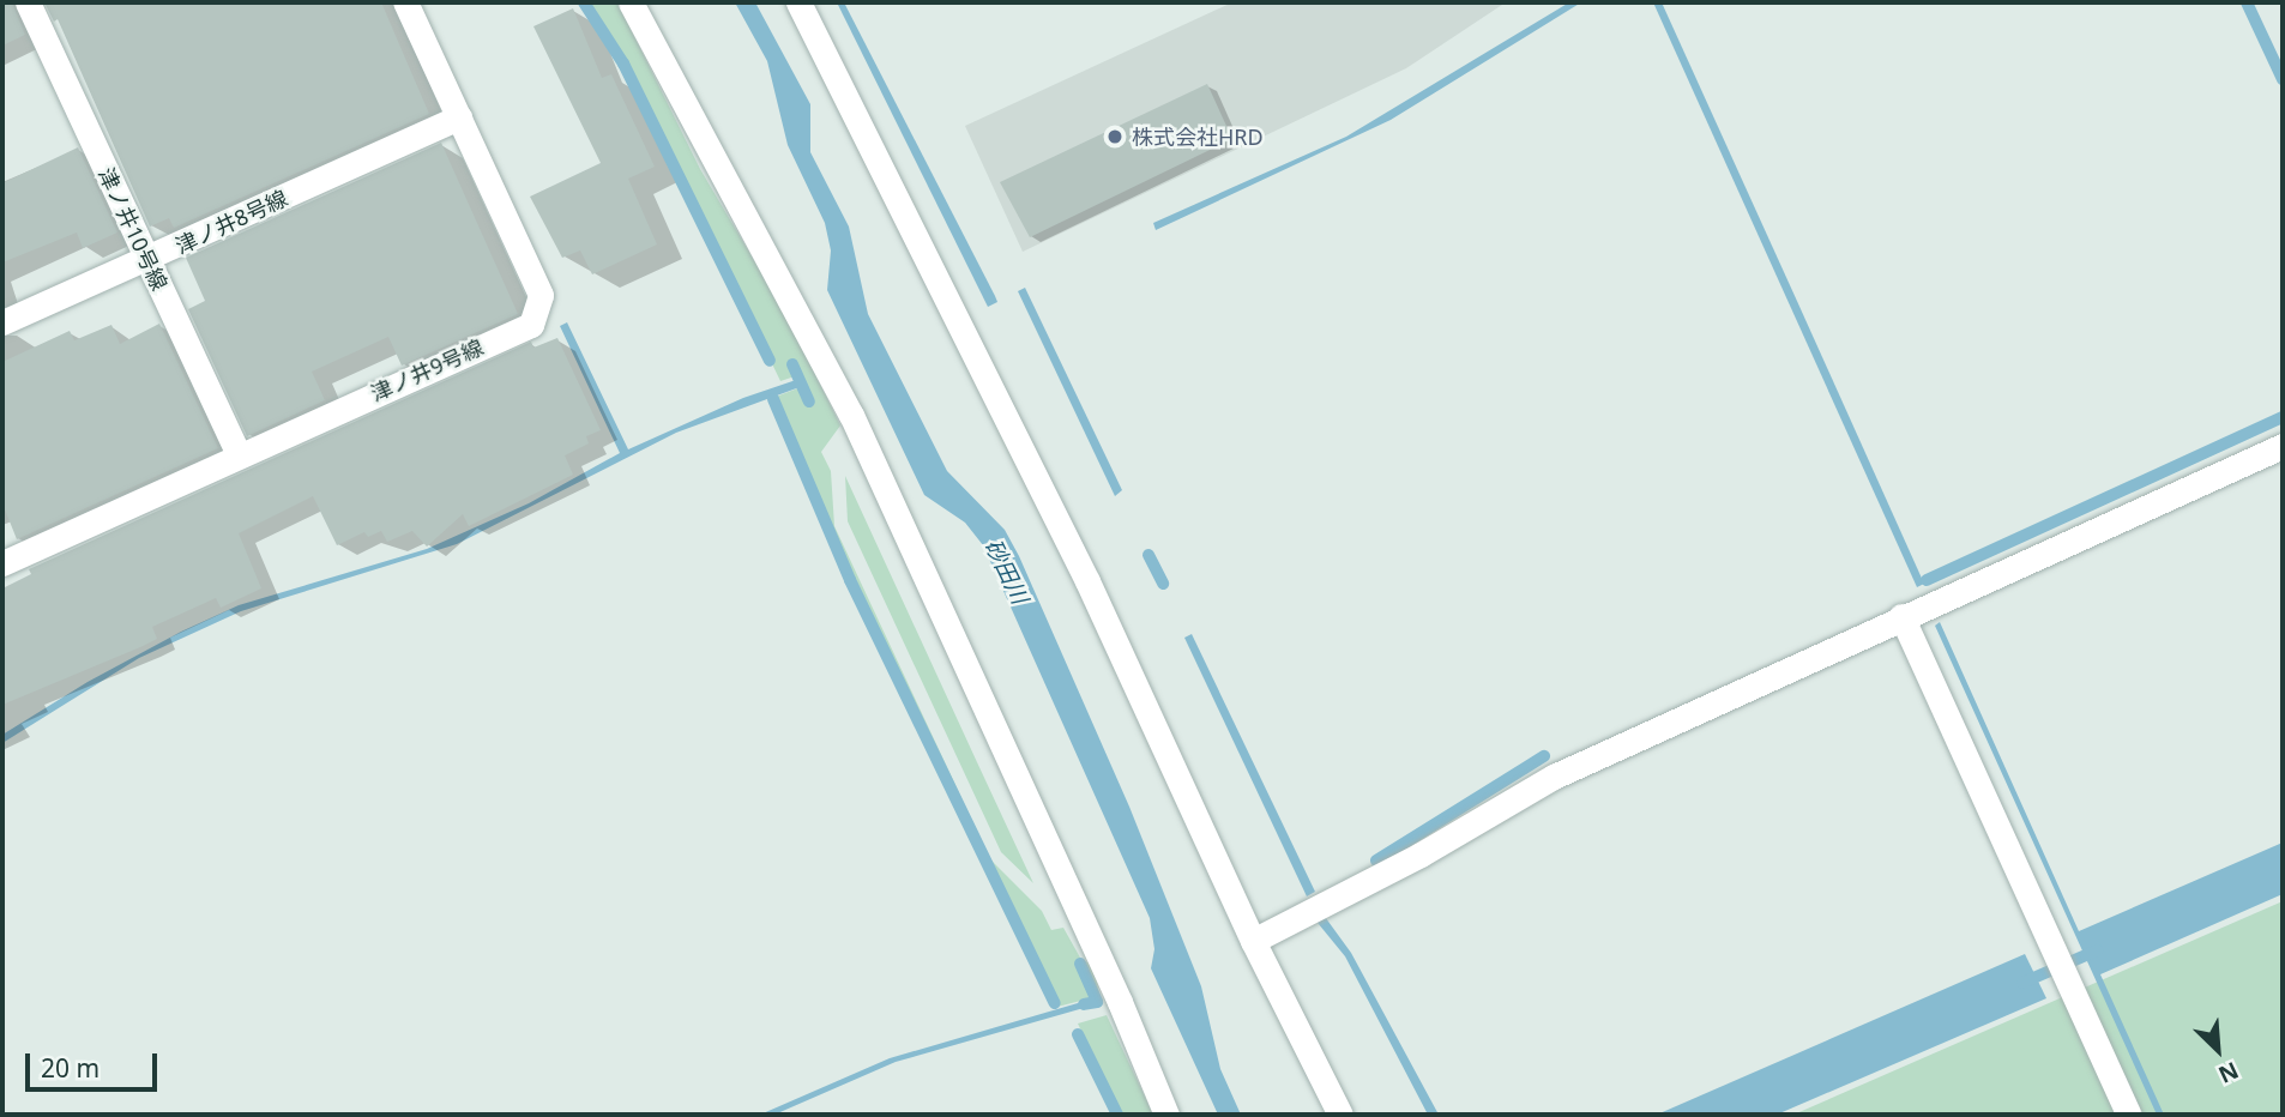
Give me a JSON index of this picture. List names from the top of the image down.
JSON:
{
  "streets": {
    "street": ["津ノ井8号線", "津ノ井10号線", "津ノ井9号線"]
  },
  "crossings": [
    ["津ノ井8号線", "津ノ井10号線"],
    ["津ノ井8号線", "津ノ井9号線"],
    ["津ノ井10号線", "津ノ井9号線"]
  ],
  "water": ["砂田川"],
  "places": ["株式会社HRD"],
  "scale_bar": "20 m",
  "north": "bottom right"
}
